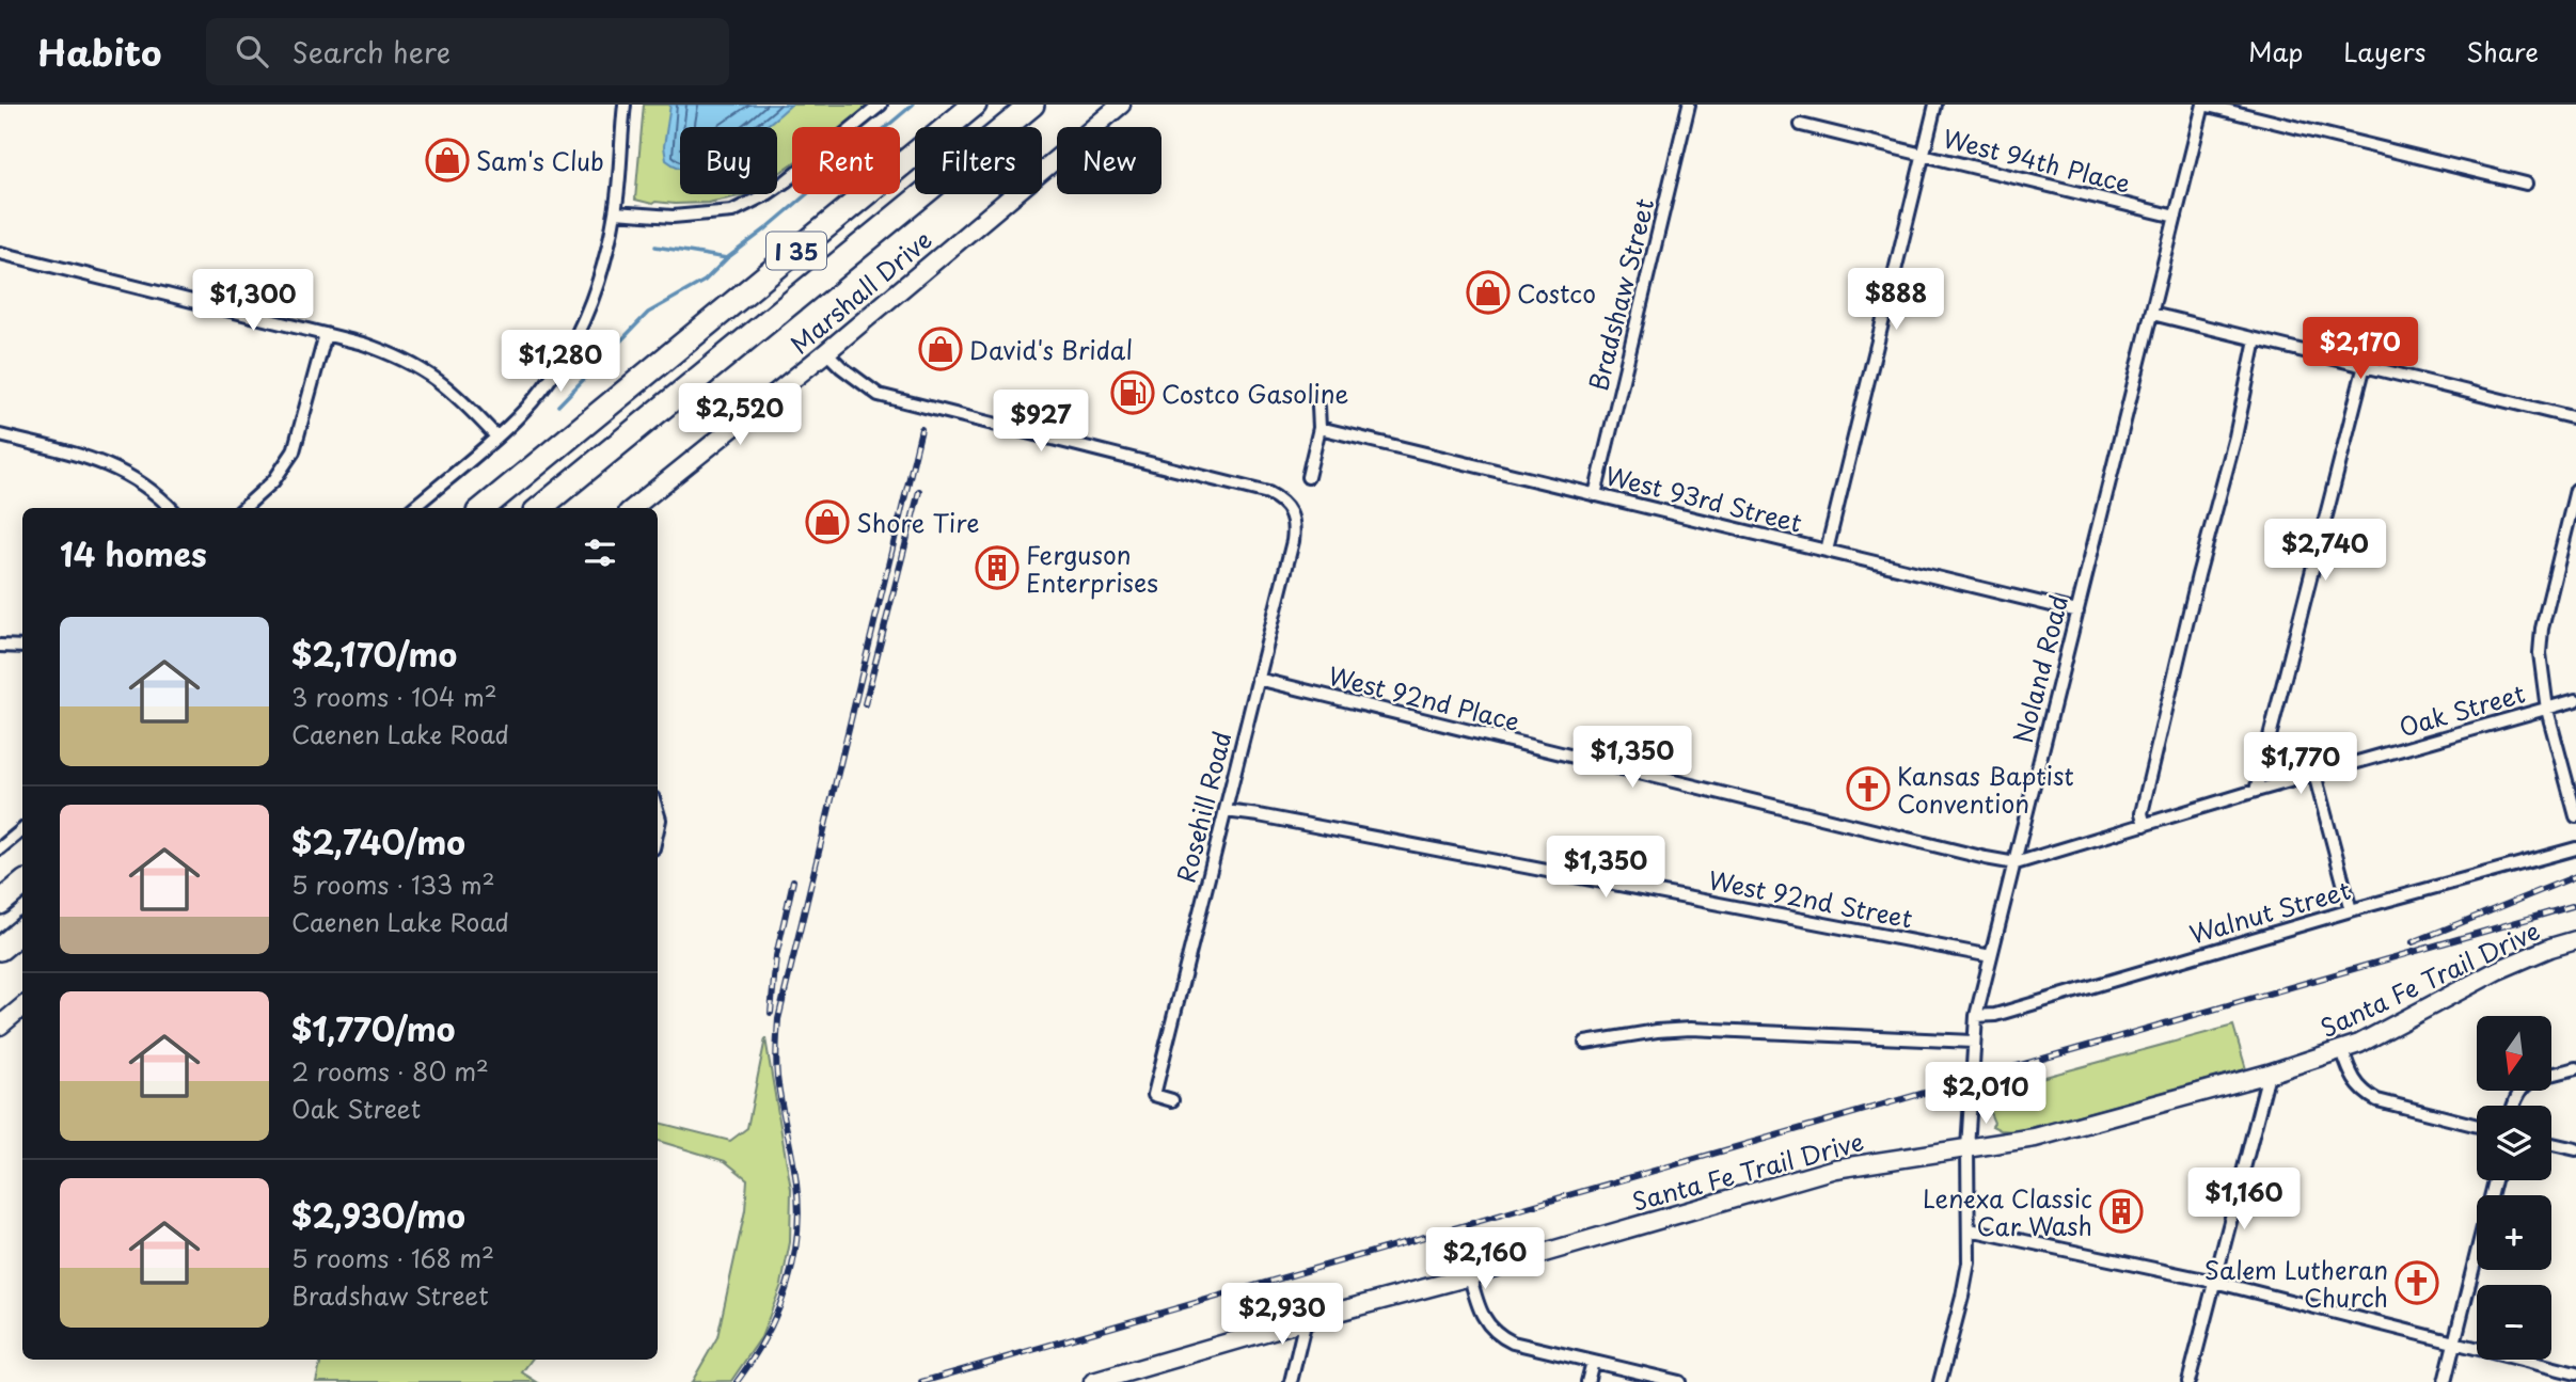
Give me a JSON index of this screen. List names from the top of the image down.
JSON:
{
  "streets": {
    "highway": ["I 35"],
    "main road": ["Marshall Drive", "Santa Fe Trail Drive"],
    "street": [
      "West 94th Place",
      "Bradshaw Street",
      "West 93rd Street",
      "Noland Road",
      "West 92nd Place",
      "Oak Street",
      "Rosehill Road",
      "West 92nd Street",
      "Walnut Street"
    ]
  },
  "crossings": [
    ["West 94th Place", "Noland Road"],
    ["Marshall Drive", "Rosehill Road"],
    ["Bradshaw Street", "West 93rd Street"],
    ["West 93rd Street", "Noland Road"],
    ["Noland Road", "West 92nd Place"],
    ["Noland Road", "Oak Street"],
    ["Noland Road", "West 92nd Street"],
    ["Noland Road", "Walnut Street"],
    ["Noland Road", "Santa Fe Trail Drive"],
    ["West 92nd Place", "Oak Street"],
    ["West 92nd Place", "Rosehill Road"],
    ["Rosehill Road", "West 92nd Street"]
  ],
  "places": {
    "shop": [
      "Sam's Club",
      "Costco",
      "David's Bridal",
      "Shore Tire"
    ],
    "fuel station": ["Costco Gasoline"],
    "building": ["Ferguson Enterprises", "Lenexa Classic Car Wash"],
    "church": ["Kansas Baptist Convention", "Salem Lutheran Church"]
  },
  "north": "bottom",
  "page": {
    "header": "Habito",
    "search": "Search here",
    "nav": ["Map", "Layers", "Share"],
    "chip": [
      "Buy",
      "Rent",
      "Filters",
      "New"
    ],
    "price": [
      "$888",
      "$1,300",
      "$2,170",
      "$1,280",
      "$2,520",
      "$927",
      "$2,740",
      "$1,350",
      "$1,770",
      "$1,350",
      "$2,010",
      "$1,160",
      "$2,160",
      "$2,930"
    ],
    "heading": "14 homes",
    "list": [
      {
        "name": "$2,170/mo",
        "note": "3 rooms · 104 m² · Caenen Lake Road"
      },
      {
        "name": "$2,740/mo",
        "note": "5 rooms · 133 m² · Caenen Lake Road"
      },
      {
        "name": "$1,770/mo",
        "note": "2 rooms · 80 m² · Oak Street"
      },
      {
        "name": "$2,930/mo",
        "note": "5 rooms · 168 m² · Bradshaw Street"
      }
    ],
    "map_buttons": ["+", "−"]
  }
}
